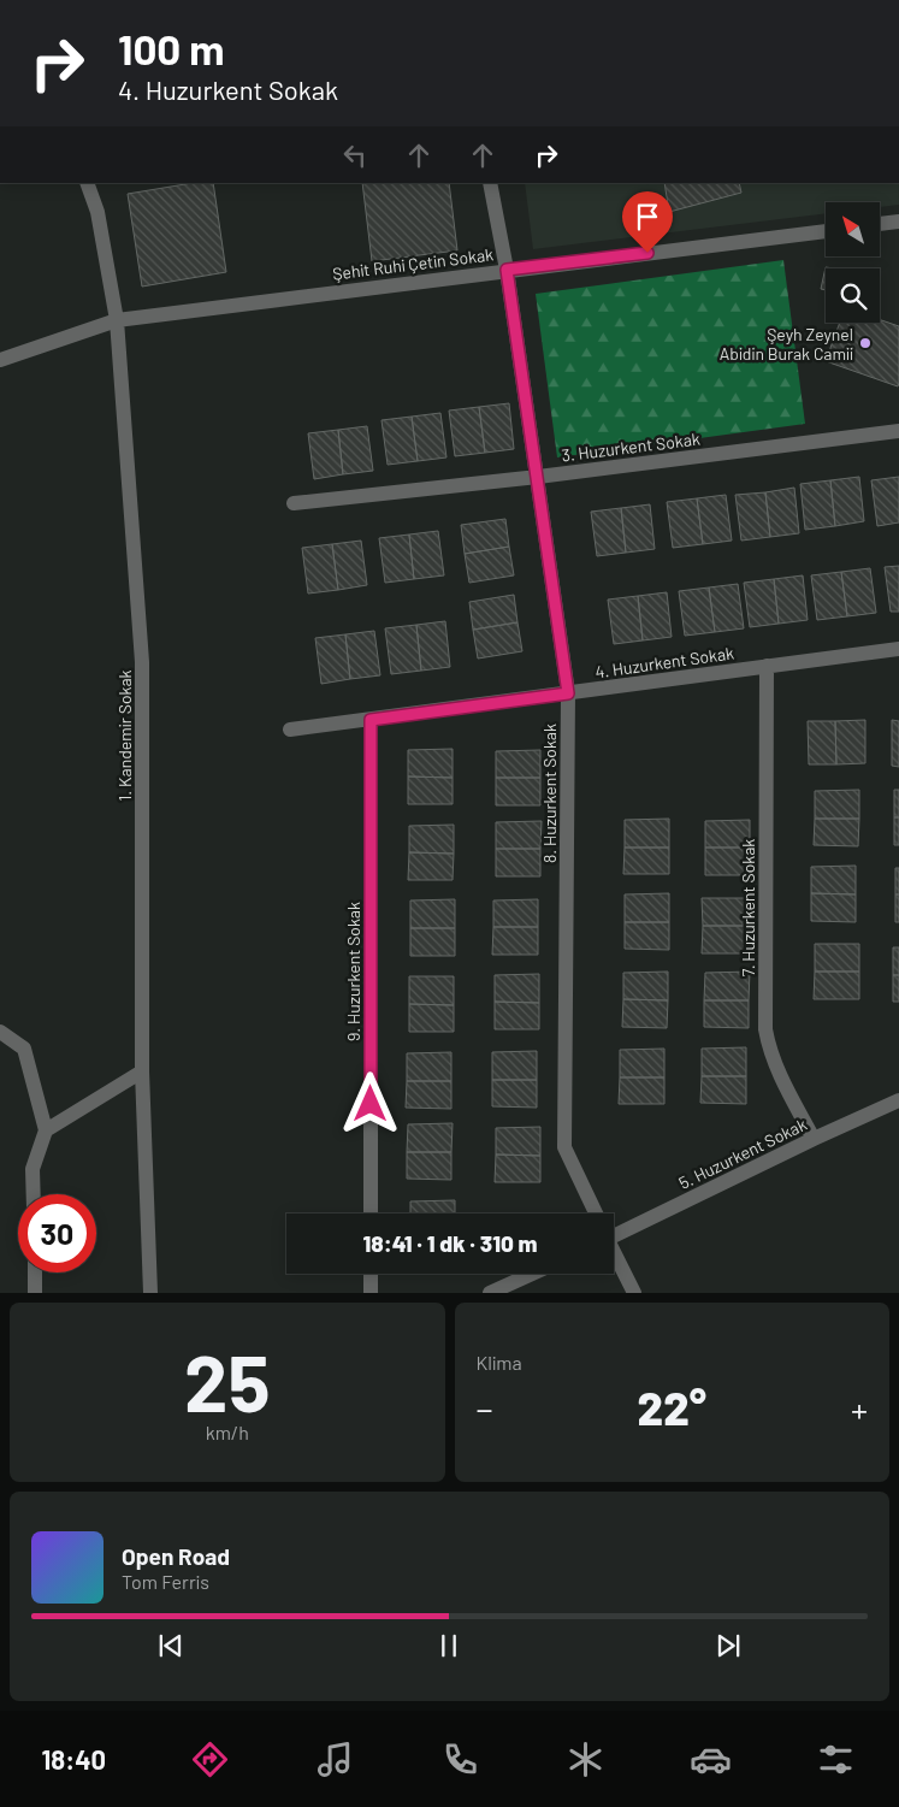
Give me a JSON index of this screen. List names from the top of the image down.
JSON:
{
  "streets": {
    "street": [
      "Şehit Ruhi Çetin Sokak",
      "3. Huzurkent Sokak",
      "4. Huzurkent Sokak",
      "1. Kandemir Sokak",
      "8. Huzurkent Sokak",
      "7. Huzurkent Sokak",
      "9. Huzurkent Sokak",
      "5. Huzurkent Sokak"
    ]
  },
  "crossings": [
    ["Şehit Ruhi Çetin Sokak", "1. Kandemir Sokak"],
    ["Şehit Ruhi Çetin Sokak", "8. Huzurkent Sokak"],
    ["3. Huzurkent Sokak", "8. Huzurkent Sokak"],
    ["4. Huzurkent Sokak", "8. Huzurkent Sokak"],
    ["4. Huzurkent Sokak", "7. Huzurkent Sokak"],
    ["4. Huzurkent Sokak", "9. Huzurkent Sokak"],
    ["7. Huzurkent Sokak", "5. Huzurkent Sokak"]
  ],
  "places": ["Şeyh Zeynel Abidin Burak Camii"],
  "north": "top left",
  "page": {
    "turn": ["100 m", "4. Huzurkent Sokak"],
    "limit": "30",
    "trip": "18:41 · 1 dk · 310 m",
    "tile": [
      ["25", "km/h"],
      "Klima"
    ],
    "heat": ["−", "22°", "+"],
    "song": ["Open Road", "Tom Ferris"],
    "tabs": "18:40"
  }
}
